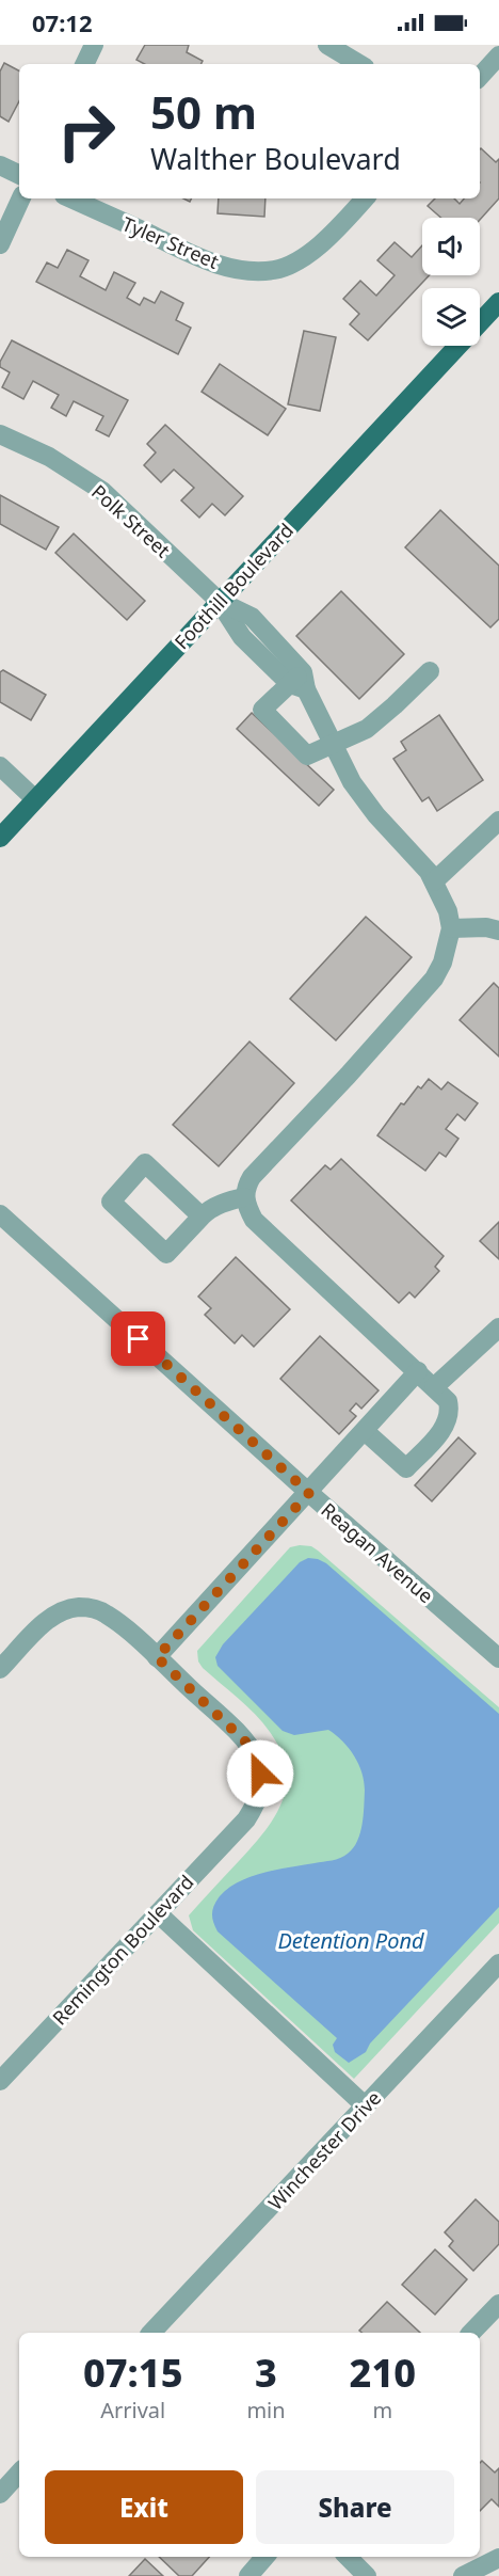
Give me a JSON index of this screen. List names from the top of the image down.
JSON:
{
  "streets": {
    "main road": ["Foothill Boulevard"],
    "street": [
      "Tyler Street",
      "Polk Street",
      "Reagan Avenue",
      "Remington Boulevard",
      "Winchester Drive"
    ]
  },
  "crossings": [
    ["Polk Street", "Foothill Boulevard"]
  ],
  "water": ["Detention Pond"],
  "page": {
    "status": "07:12",
    "turn": ["50 m", "Walther Boulevard"],
    "eta": [
      "07:15",
      "Arrival",
      "3",
      "min",
      "210",
      "m"
    ],
    "buttons": ["Exit", "Share"]
  }
}
